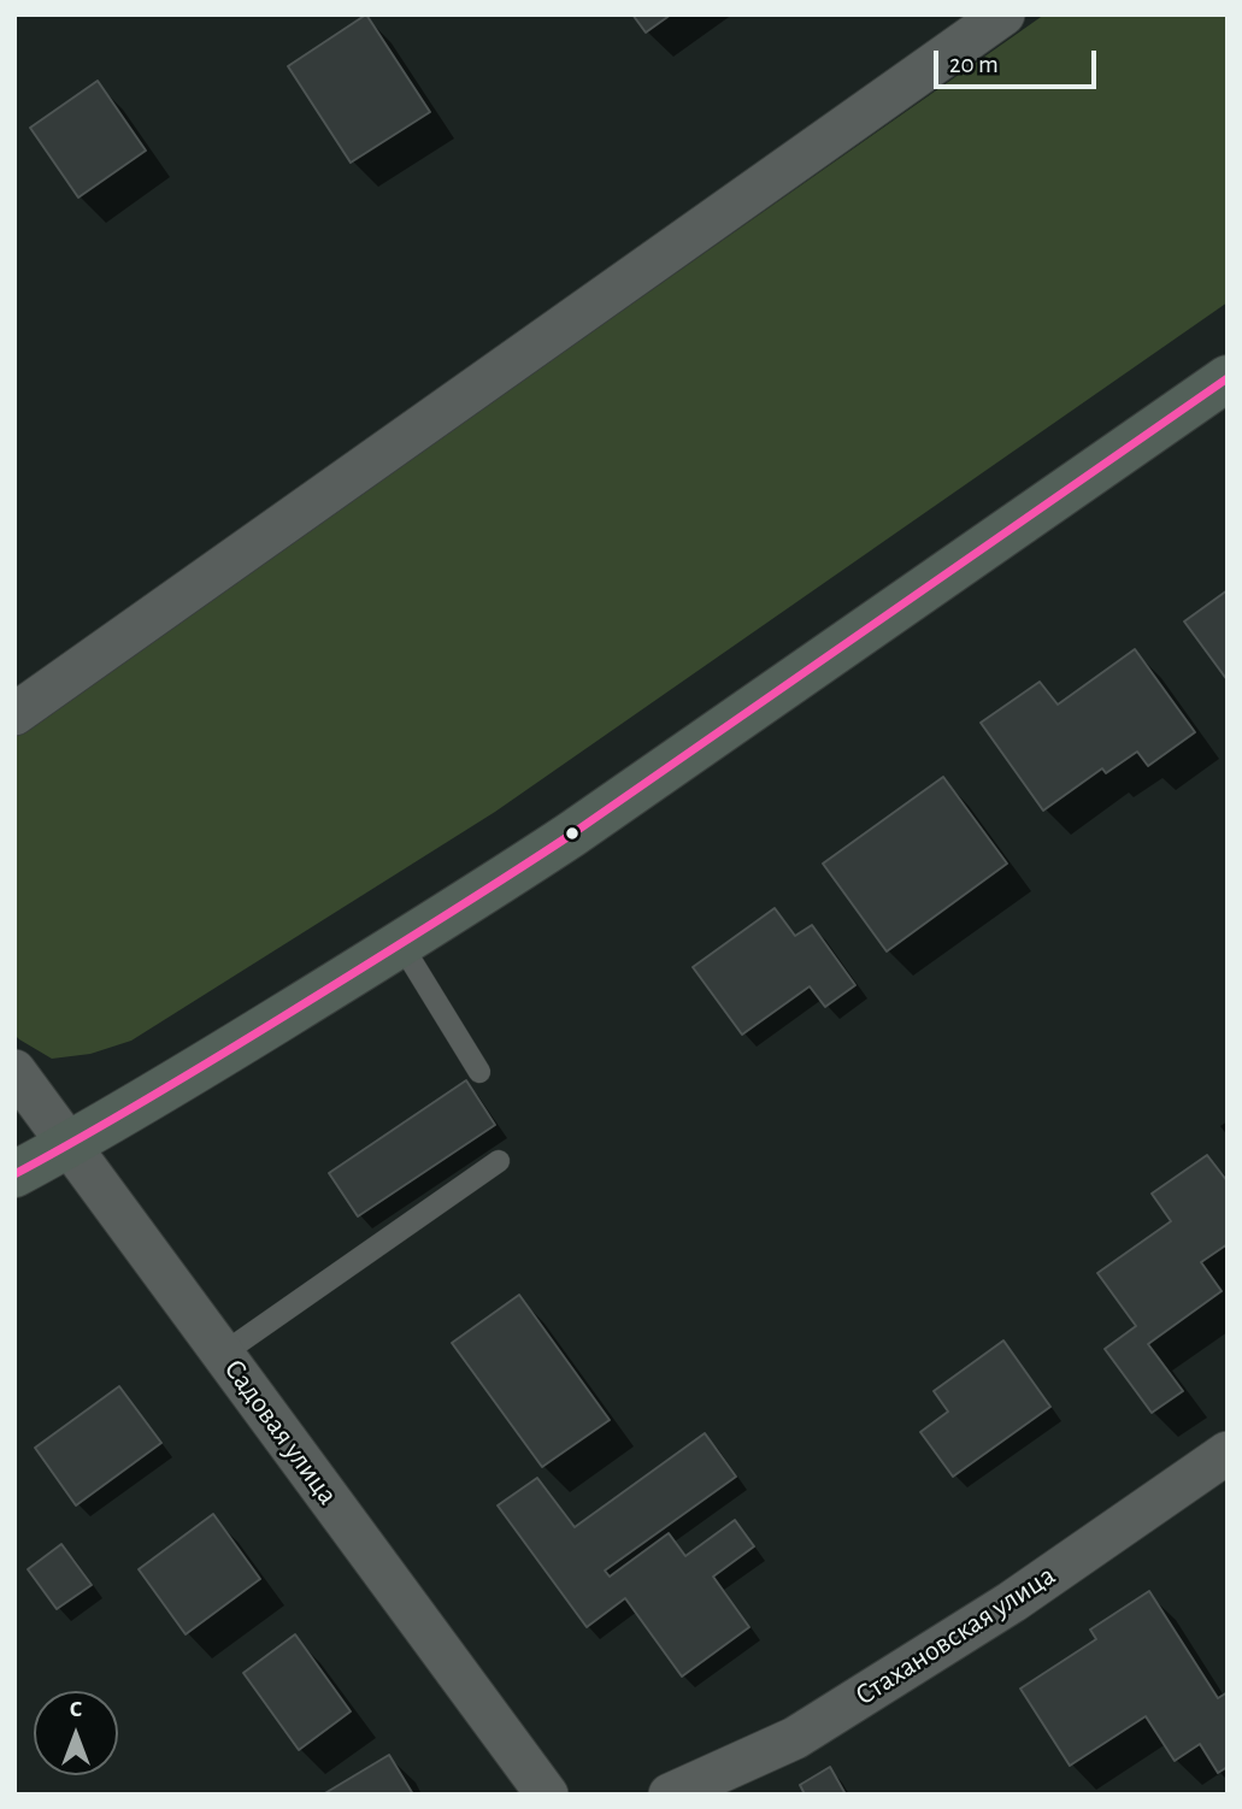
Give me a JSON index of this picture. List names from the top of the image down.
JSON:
{
  "streets": {
    "street": ["Садовая улица", "Стахановская улица"]
  },
  "scale_bar": "20 m",
  "north": "top"
}
